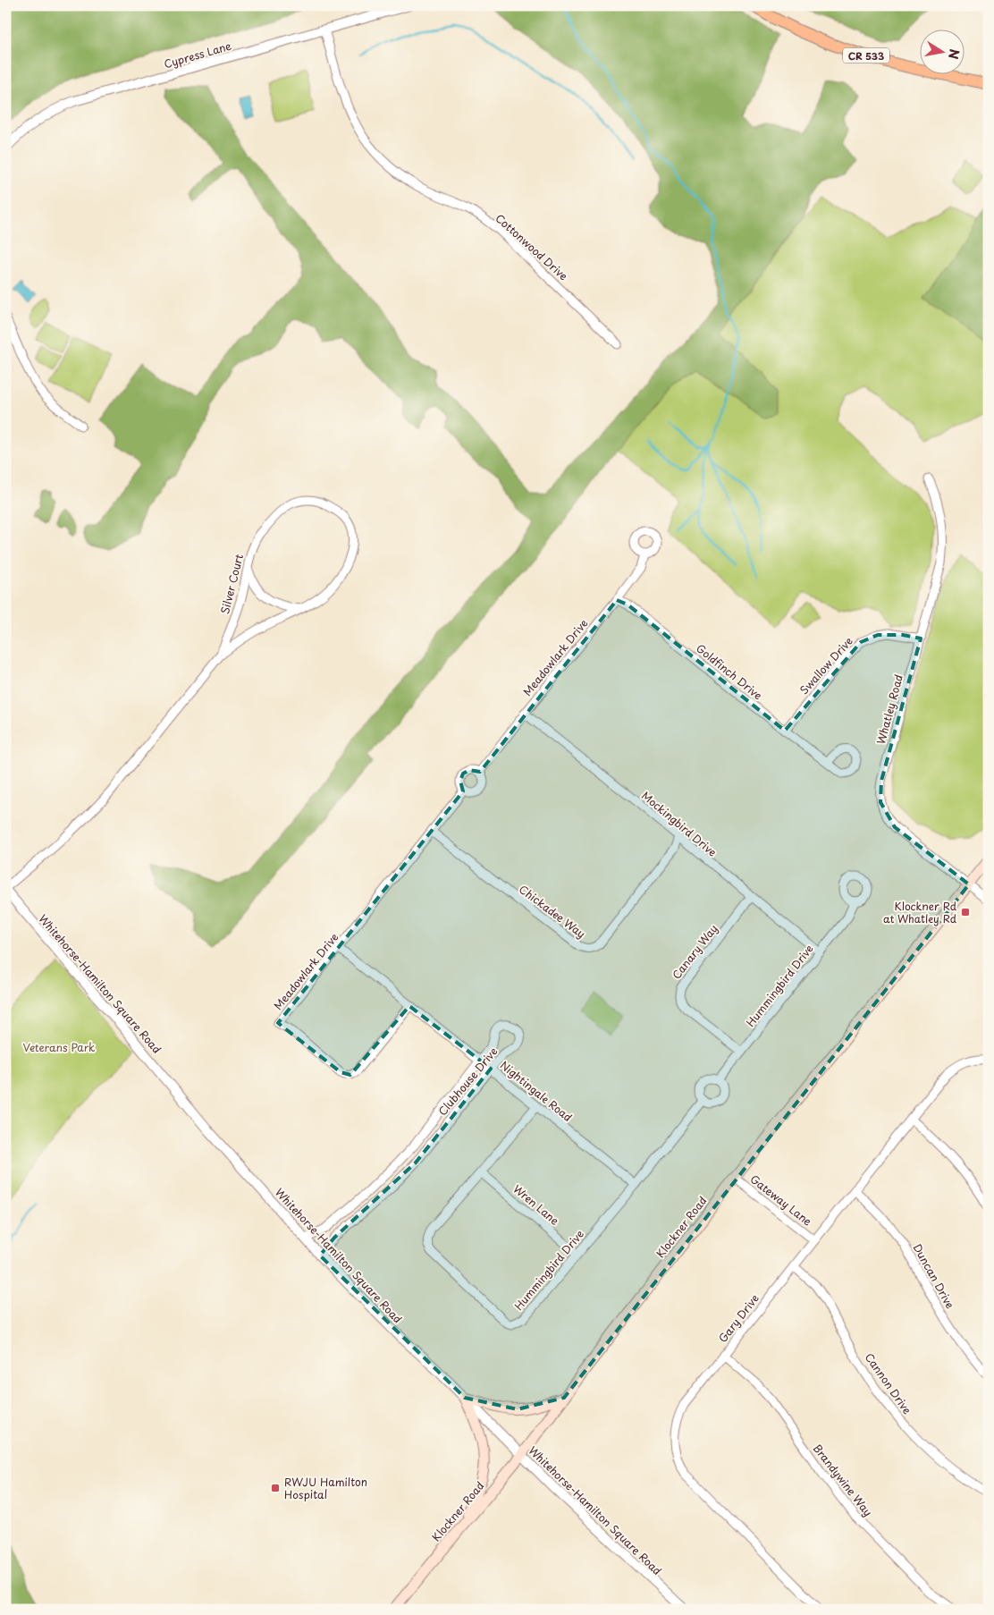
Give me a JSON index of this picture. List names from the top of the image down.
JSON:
{
  "streets": {
    "main road": ["CR 533", "Klockner Road"],
    "street": [
      "Cypress Lane",
      "Cottonwood Drive",
      "Silver Court",
      "Meadowlark Drive",
      "Swallow Drive",
      "Goldfinch Drive",
      "Whatley Road",
      "Mockingbird Drive",
      "Chickadee Way",
      "Canary Way",
      "Whitehorse-Hamilton Square Road",
      "Hummingbird Drive",
      "Clubhouse Drive",
      "Nightingale Road",
      "Gateway Lane",
      "Wren Lane",
      "Duncan Drive",
      "Gary Drive",
      "Cannon Drive",
      "Brandywine Way"
    ]
  },
  "crossings": [
    ["Cypress Lane", "Cottonwood Drive"],
    ["Silver Court", "Whitehorse-Hamilton Square Road"],
    ["Meadowlark Drive", "Goldfinch Drive"],
    ["Meadowlark Drive", "Mockingbird Drive"],
    ["Meadowlark Drive", "Chickadee Way"],
    ["Meadowlark Drive", "Nightingale Road"],
    ["Swallow Drive", "Goldfinch Drive"],
    ["Swallow Drive", "Whatley Road"],
    ["Whatley Road", "Klockner Road"],
    ["Mockingbird Drive", "Chickadee Way"],
    ["Mockingbird Drive", "Canary Way"],
    ["Mockingbird Drive", "Hummingbird Drive"],
    ["Canary Way", "Hummingbird Drive"],
    ["Whitehorse-Hamilton Square Road", "Clubhouse Drive"],
    ["Whitehorse-Hamilton Square Road", "Klockner Road"],
    ["Hummingbird Drive", "Nightingale Road"],
    ["Hummingbird Drive", "Wren Lane"],
    ["Clubhouse Drive", "Nightingale Road"],
    ["Gateway Lane", "Klockner Road"],
    ["Gateway Lane", "Gary Drive"],
    ["Duncan Drive", "Gary Drive"],
    ["Gary Drive", "Cannon Drive"],
    ["Gary Drive", "Brandywine Way"]
  ],
  "parks": ["Veterans Park"],
  "places": {
    "transit": ["Klockner Rd at Whatley Rd", "RWJU Hamilton Hospital"]
  },
  "north": "right"
}
